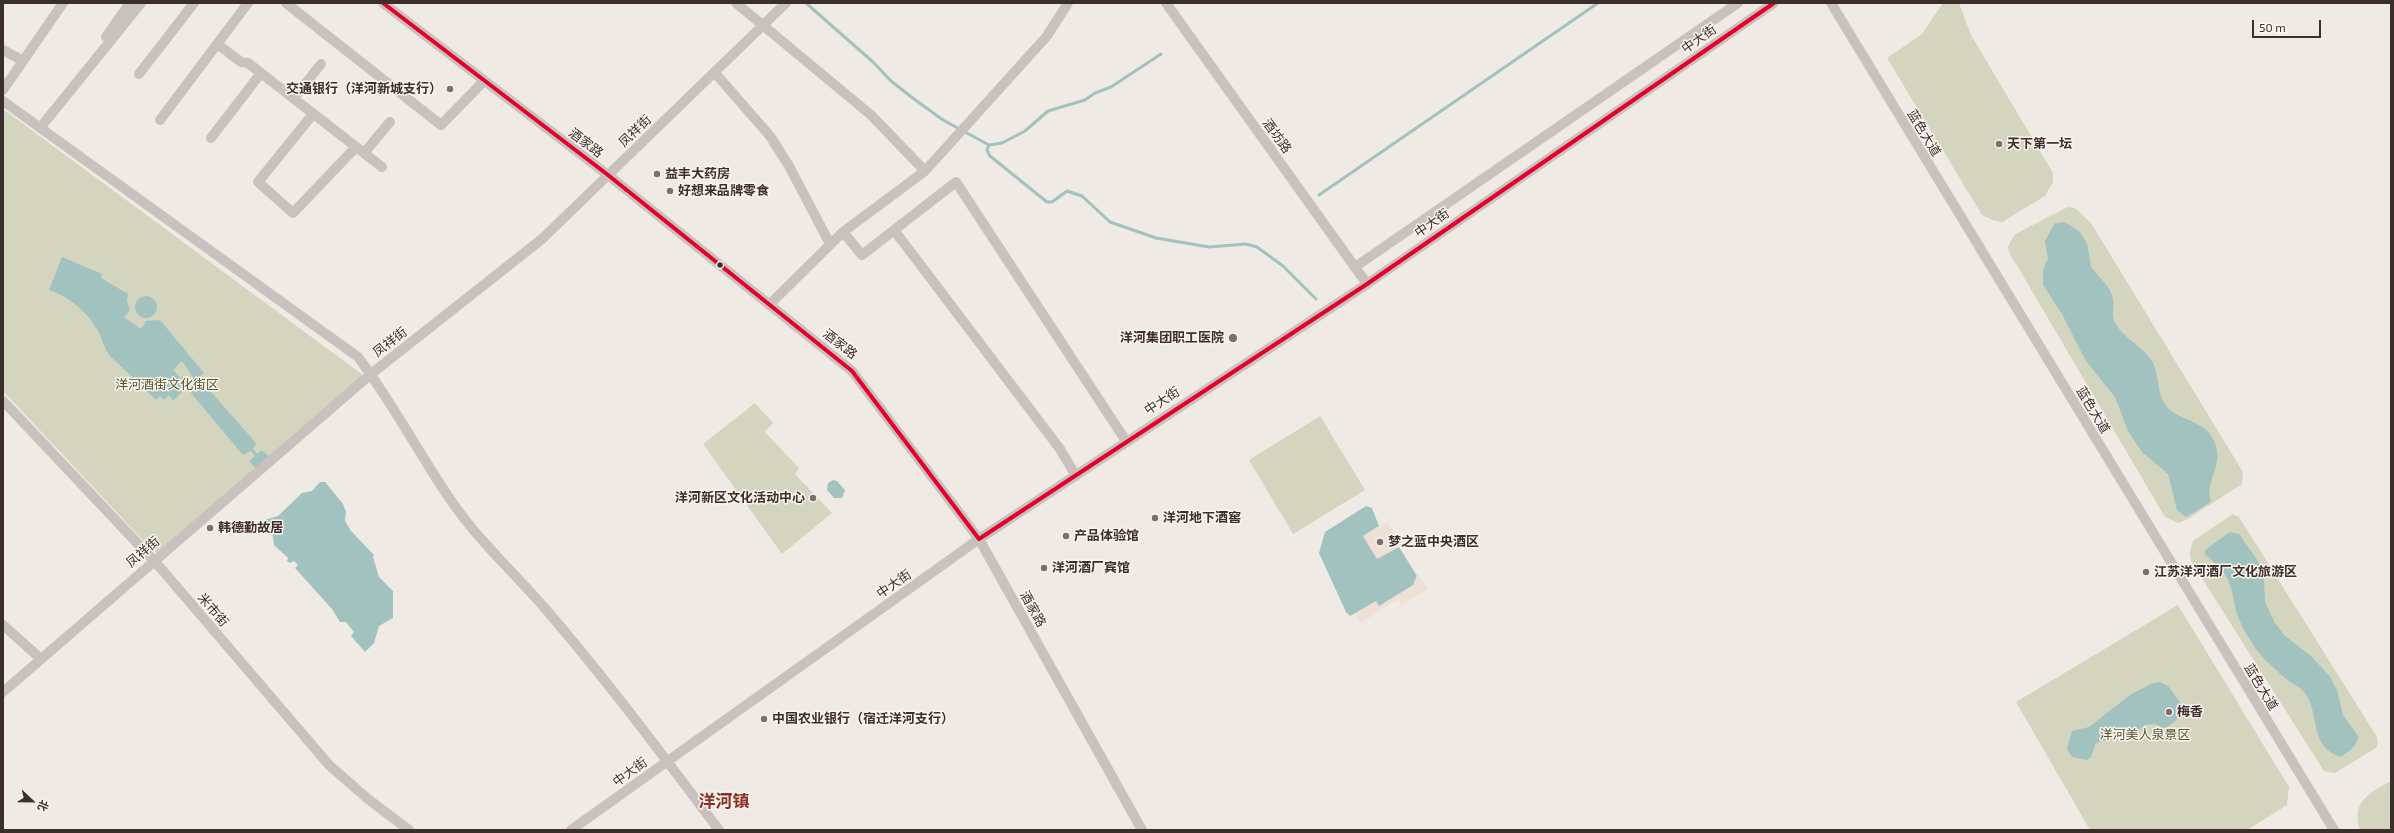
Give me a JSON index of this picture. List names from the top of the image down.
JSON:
{
  "streets": {
    "street": [
      "中大街",
      "凤祥街",
      "蓝色大道",
      "酒坊路",
      "酒家路",
      "米市街"
    ]
  },
  "crossings": [
    ["中大街", "酒坊路"],
    ["中大街", "酒家路"],
    ["凤祥街", "酒家路"],
    ["凤祥街", "米市街"]
  ],
  "districts": ["洋河镇"],
  "parks": ["洋河酒街文化街区", "洋河美人泉景区"],
  "places": [
    "交通银行（洋河新城支行）",
    "天下第一坛",
    "益丰大药房",
    "好想来品牌零食",
    "洋河集团职工医院",
    "洋河新区文化活动中心",
    "洋河地下酒窖",
    "韩德勤故居",
    "产品体验馆",
    "梦之蓝中央酒区",
    "洋河酒厂宾馆",
    "江苏洋河酒厂文化旅游区",
    "梅香",
    "中国农业银行（宿迁洋河支行）"
  ],
  "scale_bar": "50 m",
  "north": "right"
}
